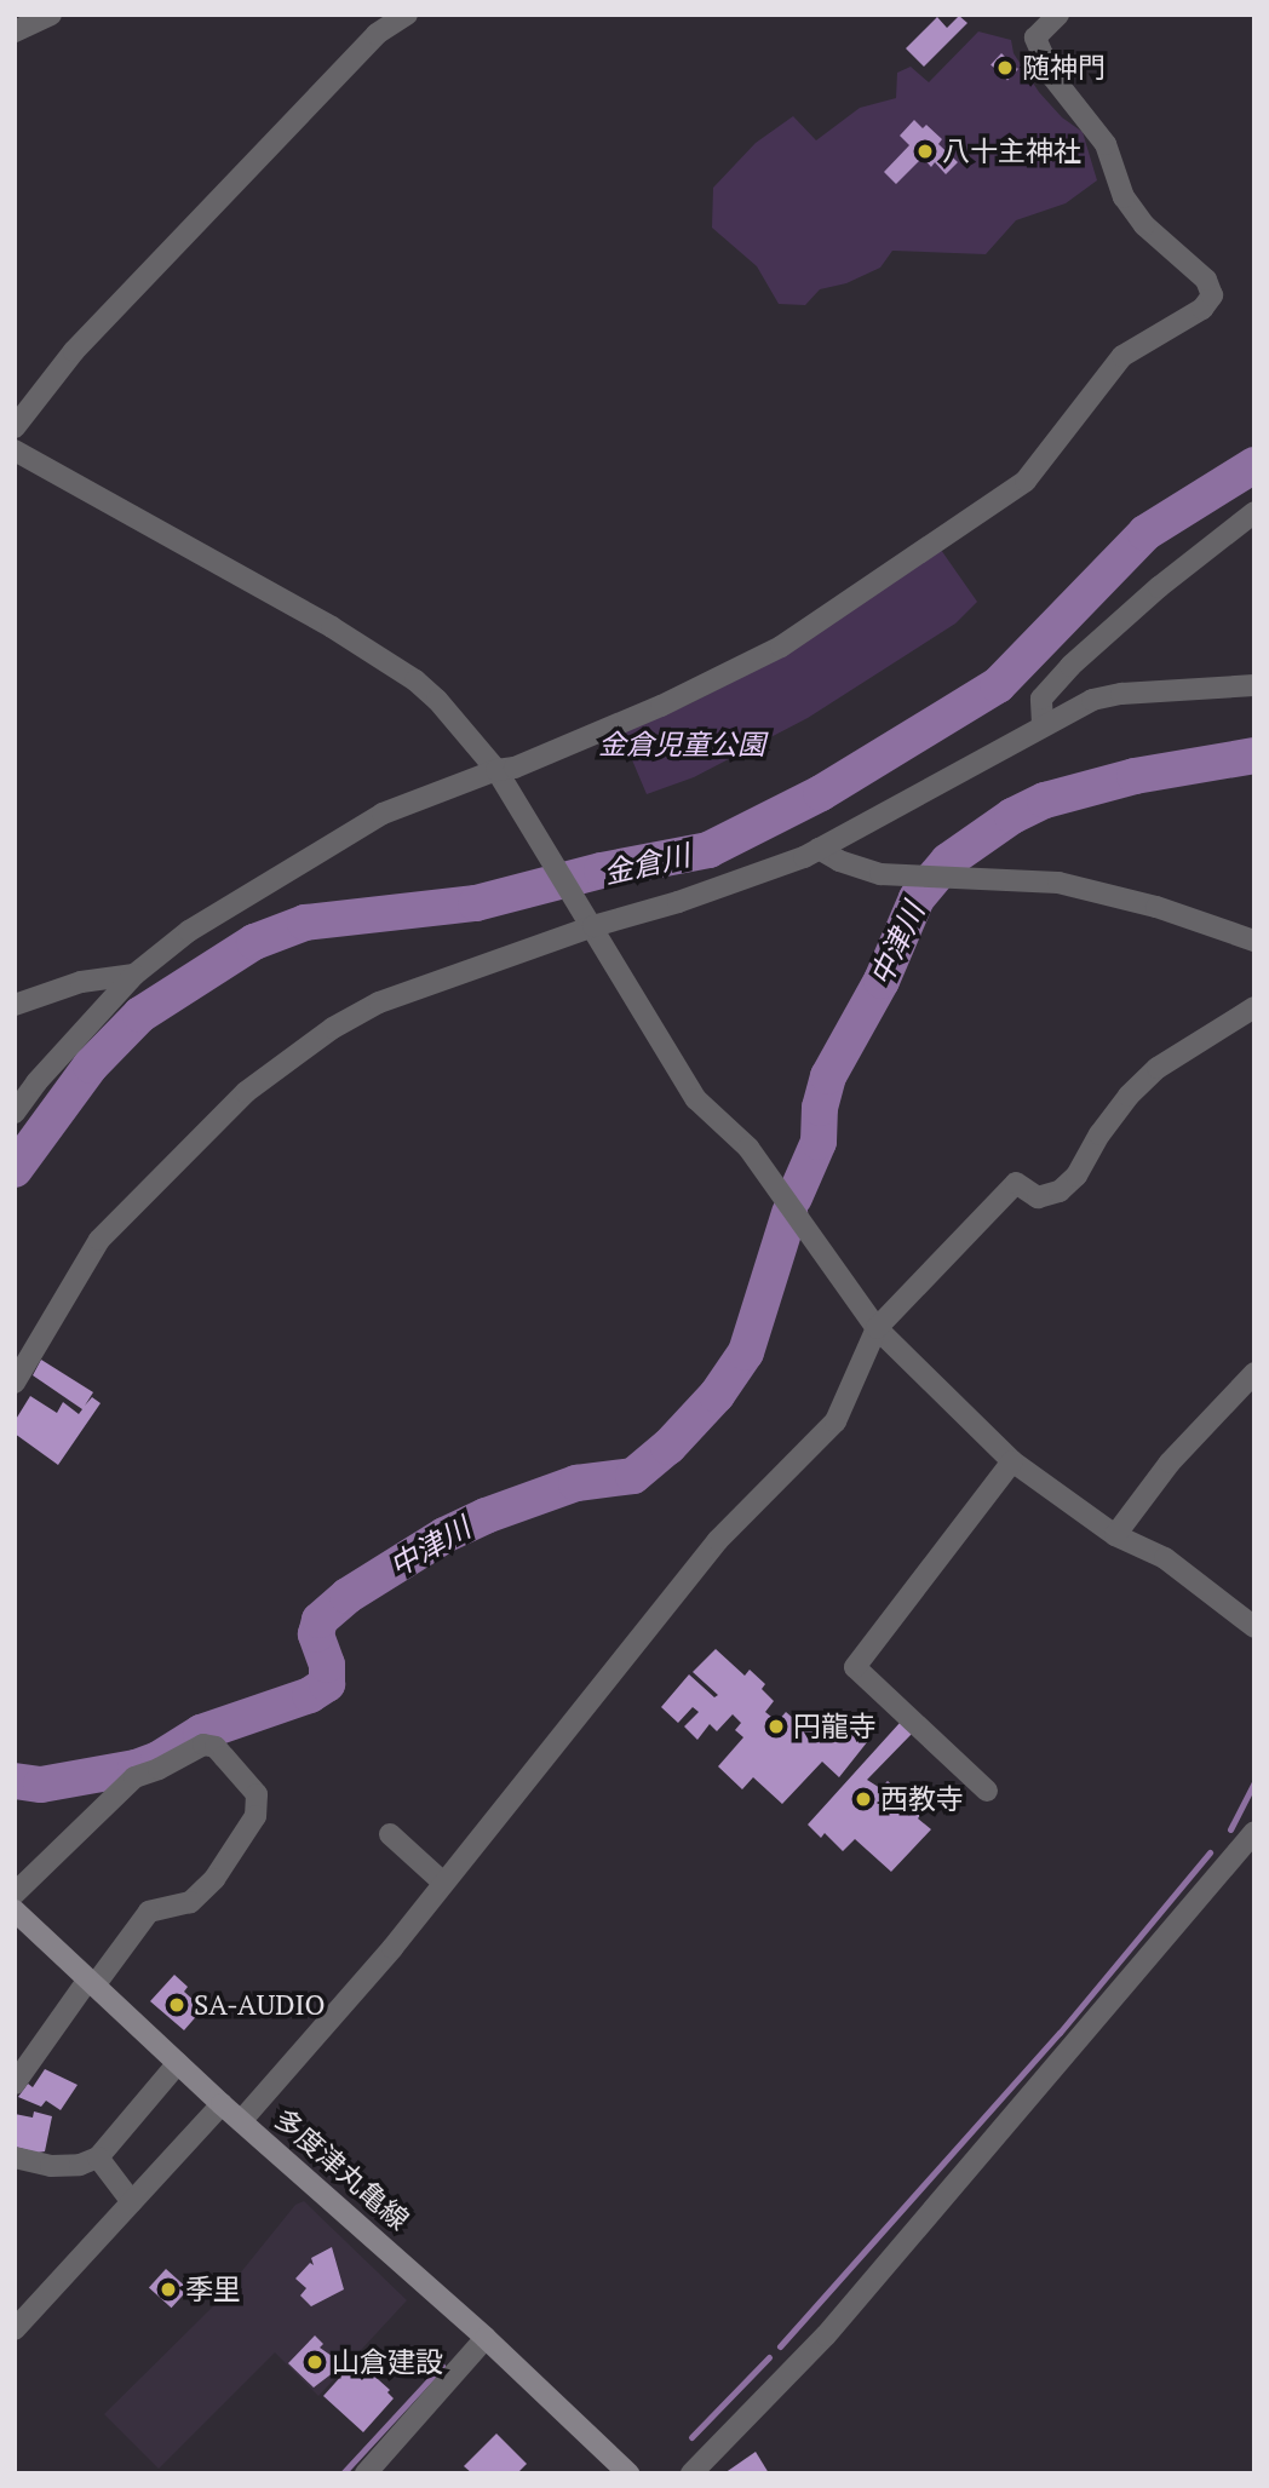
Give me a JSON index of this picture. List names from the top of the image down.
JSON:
{
  "streets": {
    "main road": ["多度津丸亀線"]
  },
  "water": ["金倉川", "中津川"],
  "parks": ["金倉児童公園"],
  "places": [
    "随神門",
    "八十主神社",
    "円龍寺",
    "西教寺",
    "SA-AUDIO",
    "季里",
    "山倉建設"
  ]
}
